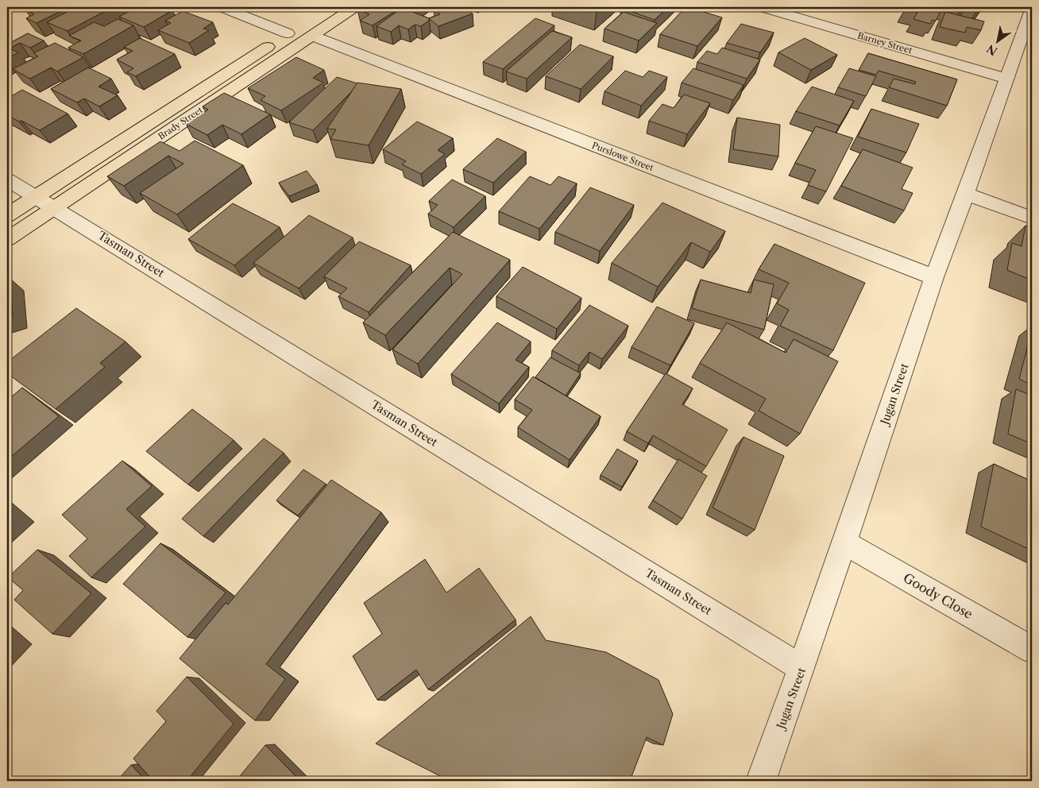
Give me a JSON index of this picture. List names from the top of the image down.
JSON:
{
  "streets": {
    "main road": ["Brady Street"],
    "street": [
      "Barney Street",
      "Purslowe Street",
      "Tasman Street",
      "Jugan Street",
      "Goody Close"
    ]
  },
  "crossings": [
    ["Barney Street", "Jugan Street"],
    ["Brady Street", "Purslowe Street"],
    ["Brady Street", "Tasman Street"],
    ["Purslowe Street", "Jugan Street"],
    ["Tasman Street", "Jugan Street"],
    ["Jugan Street", "Goody Close"]
  ],
  "north": "bottom left"
}
